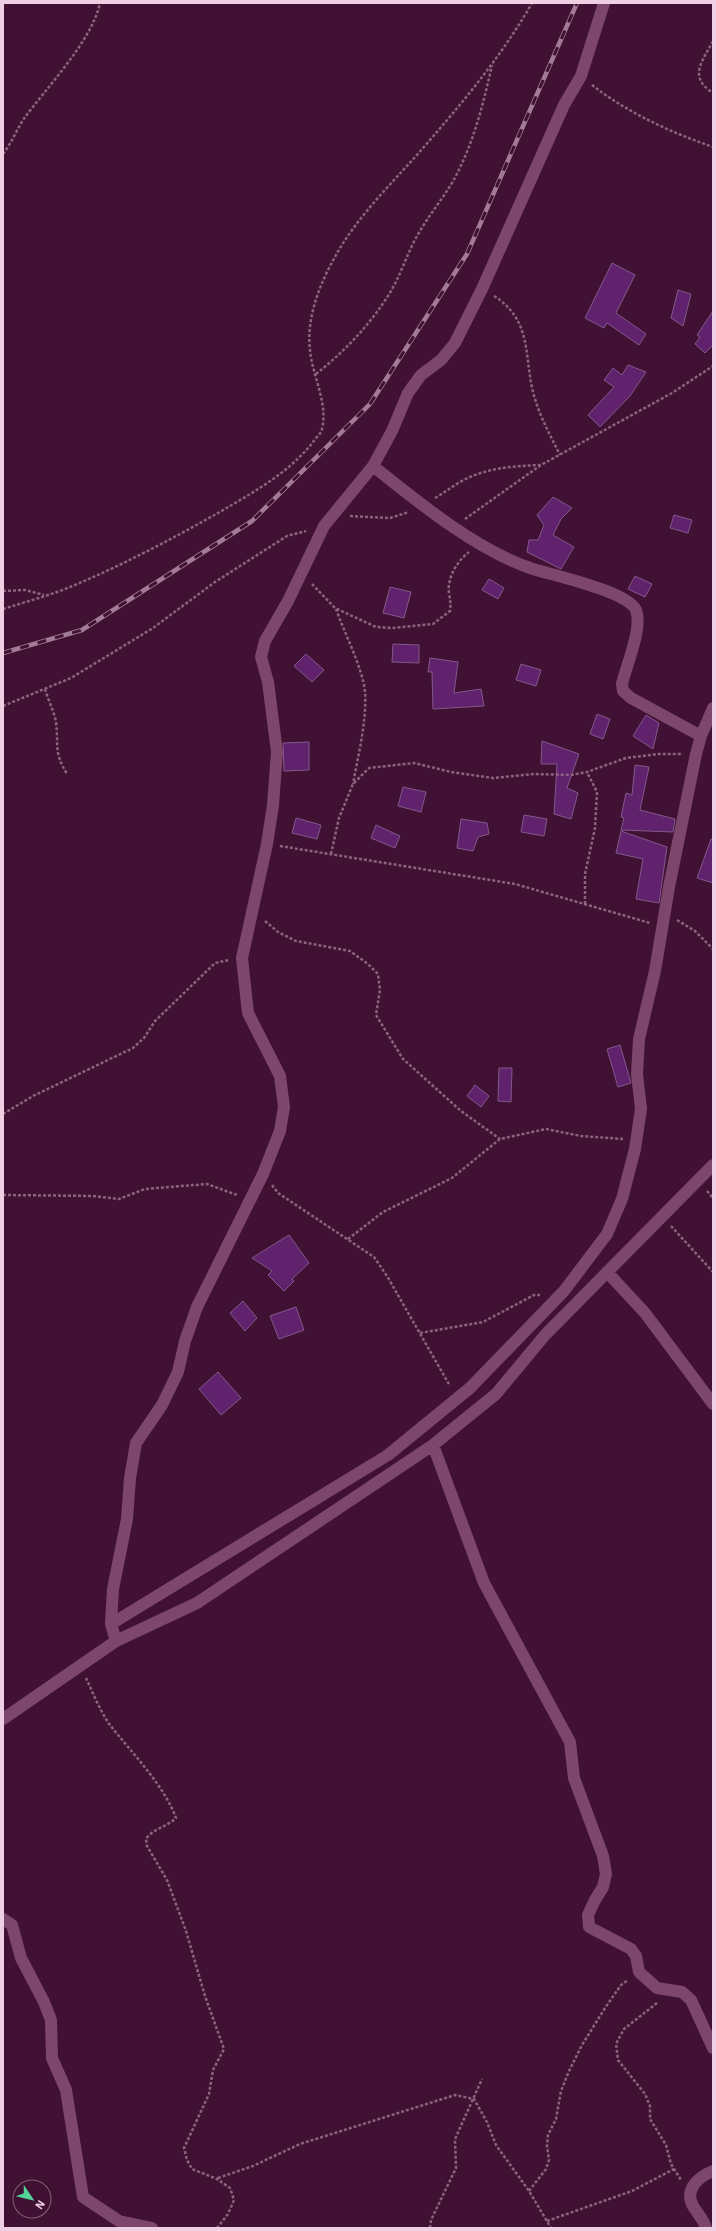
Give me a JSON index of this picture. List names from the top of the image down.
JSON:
{
  "north": "bottom right"
}
